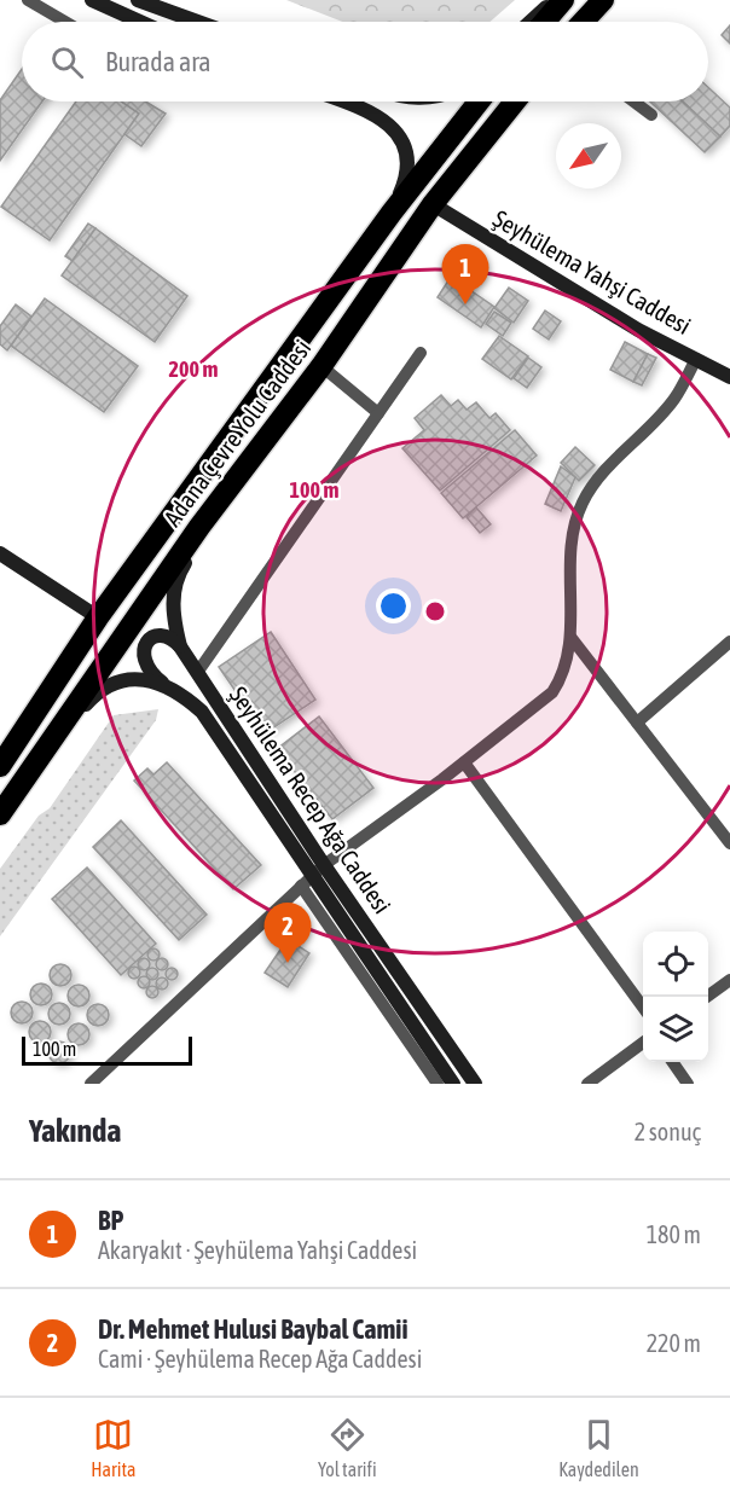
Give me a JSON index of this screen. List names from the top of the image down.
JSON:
{
  "streets": {
    "highway": ["Adana Çevre Yolu Caddesi"],
    "street": ["Şeyhülema Yahşi Caddesi", "Şeyhülema Recep Ağa Caddesi"]
  },
  "crossings": [
    ["Şeyhülema Yahşi Caddesi", "Adana Çevre Yolu Caddesi"],
    ["Adana Çevre Yolu Caddesi", "Şeyhülema Recep Ağa Caddesi"]
  ],
  "scale_bar": "100 m",
  "north": "bottom left",
  "page": {
    "search": "Burada ara",
    "pins": ["1", "2"],
    "scale": "100 m",
    "heading": ["Yakında", "2 sonuç"],
    "list": [
      {
        "mark": "1",
        "name": "BP",
        "note": "Akaryakıt · Şeyhülema Yahşi Caddesi",
        "value": "180 m"
      },
      {
        "mark": "2",
        "name": "Dr. Mehmet Hulusi Baybal Camii",
        "note": "Cami · Şeyhülema Recep Ağa Caddesi",
        "value": "220 m"
      }
    ],
    "nav": ["Harita", "Yol tarifi", "Kaydedilen"]
  },
  "rings": ["200 m", "100 m"]
}
